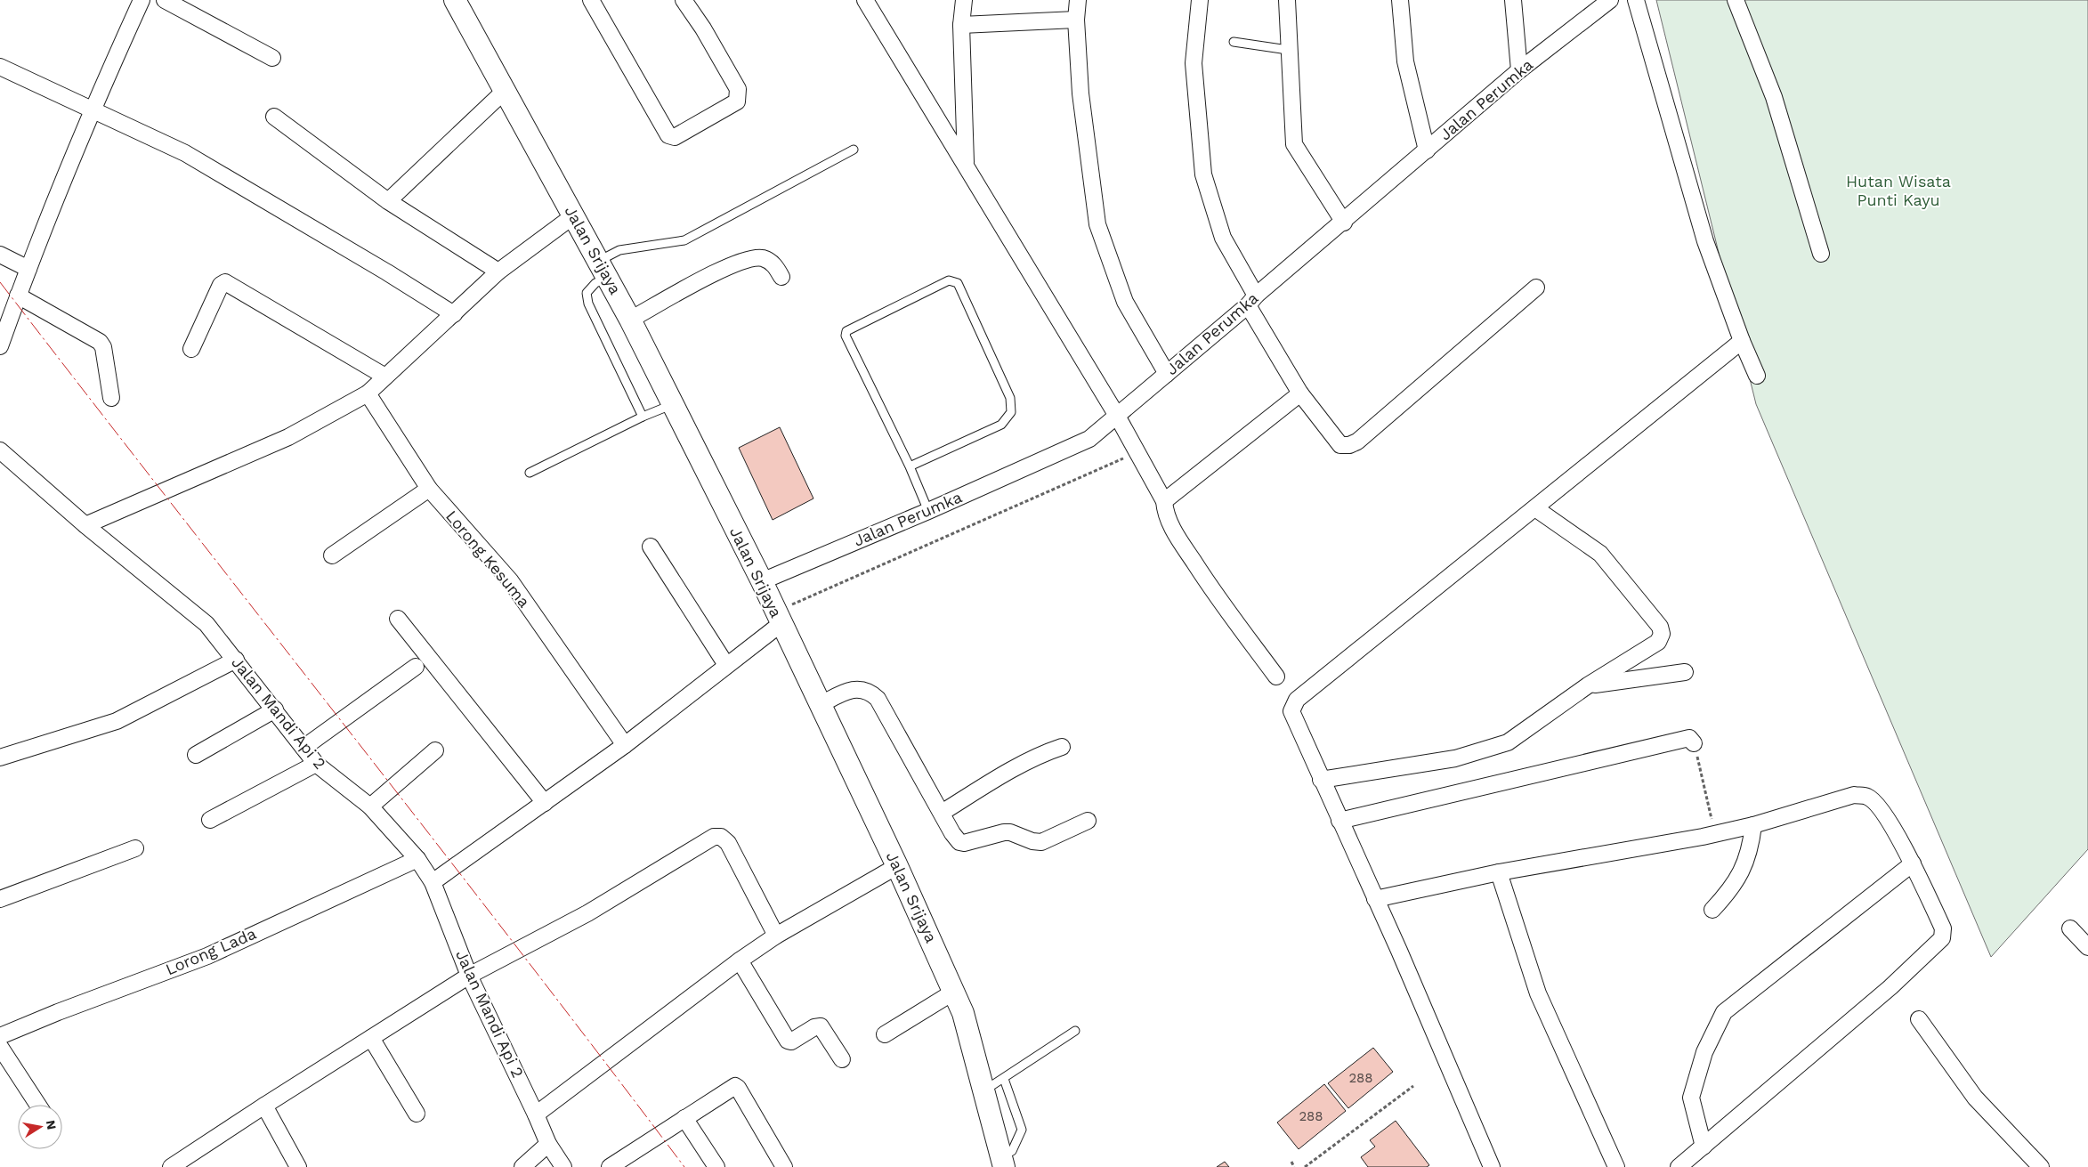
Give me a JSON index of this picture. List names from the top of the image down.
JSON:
{
  "streets": {
    "street": [
      "Jalan Perumka",
      "Jalan Srijaya",
      "Lorong Kesuma",
      "Jalan Mandi Api 2",
      "Lorong Lada"
    ]
  },
  "crossings": [
    ["Jalan Perumka", "Jalan Srijaya"],
    ["Jalan Mandi Api 2", "Lorong Lada"]
  ],
  "parks": ["Hutan Wisata Punti Kayu"],
  "house_numbers": ["288", "288"],
  "north": "right"
}
